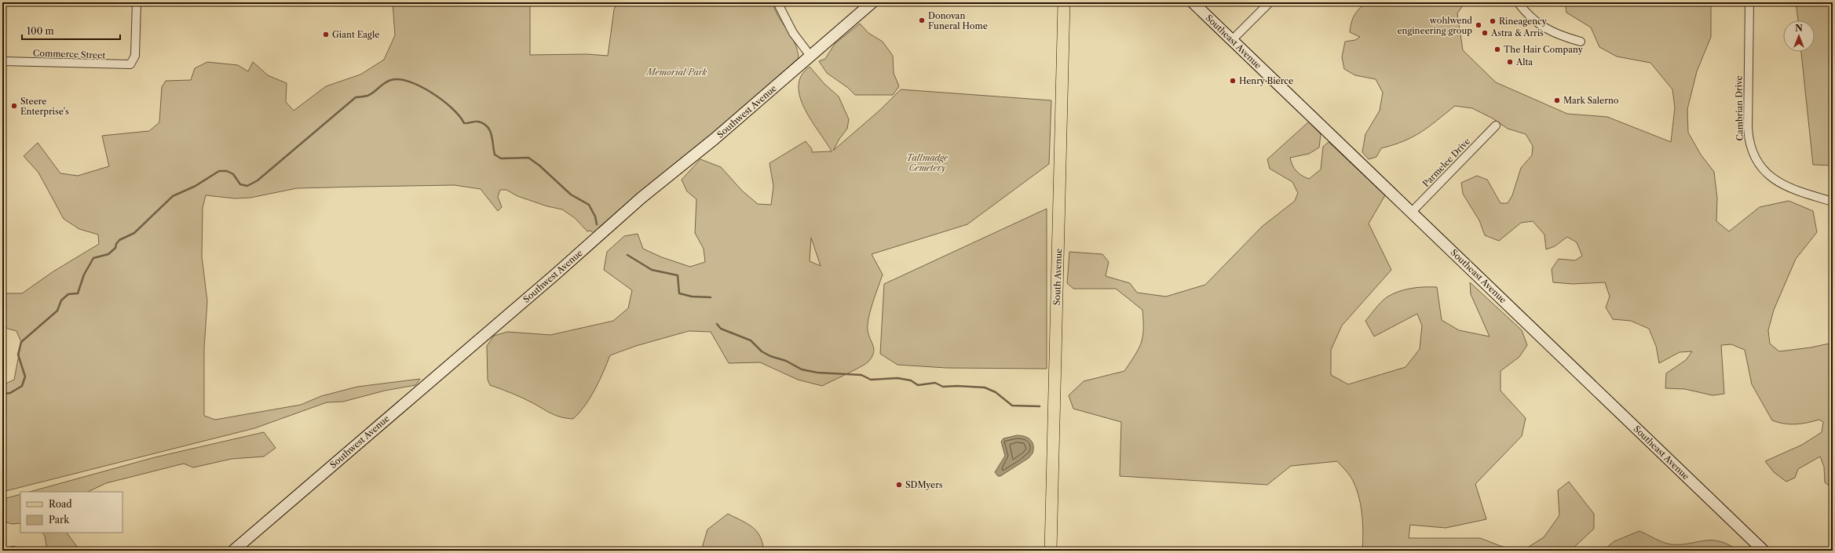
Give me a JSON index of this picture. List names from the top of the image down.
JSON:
{
  "streets": {
    "main road": ["South Avenue"],
    "street": [
      "Southeast Avenue",
      "Commerce Street",
      "Cambrian Drive",
      "Southwest Avenue",
      "Parmelee Drive"
    ]
  },
  "crossings": [
    ["Southeast Avenue", "Parmelee Drive"]
  ],
  "parks": ["Memorial Park", "Tallmadge Cemetery"],
  "places": [
    "Donovan Funeral Home",
    "Rineagency",
    "wohlwend engineering group",
    "Astra & Arris",
    "Giant Eagle",
    "The Hair Company",
    "Alta",
    "Henry Bierce",
    "Mark Salerno",
    "Steere Enterprise's",
    "SDMyers"
  ],
  "legend": ["Road", "Park"],
  "scale_bar": "100 m",
  "north": "top"
}
